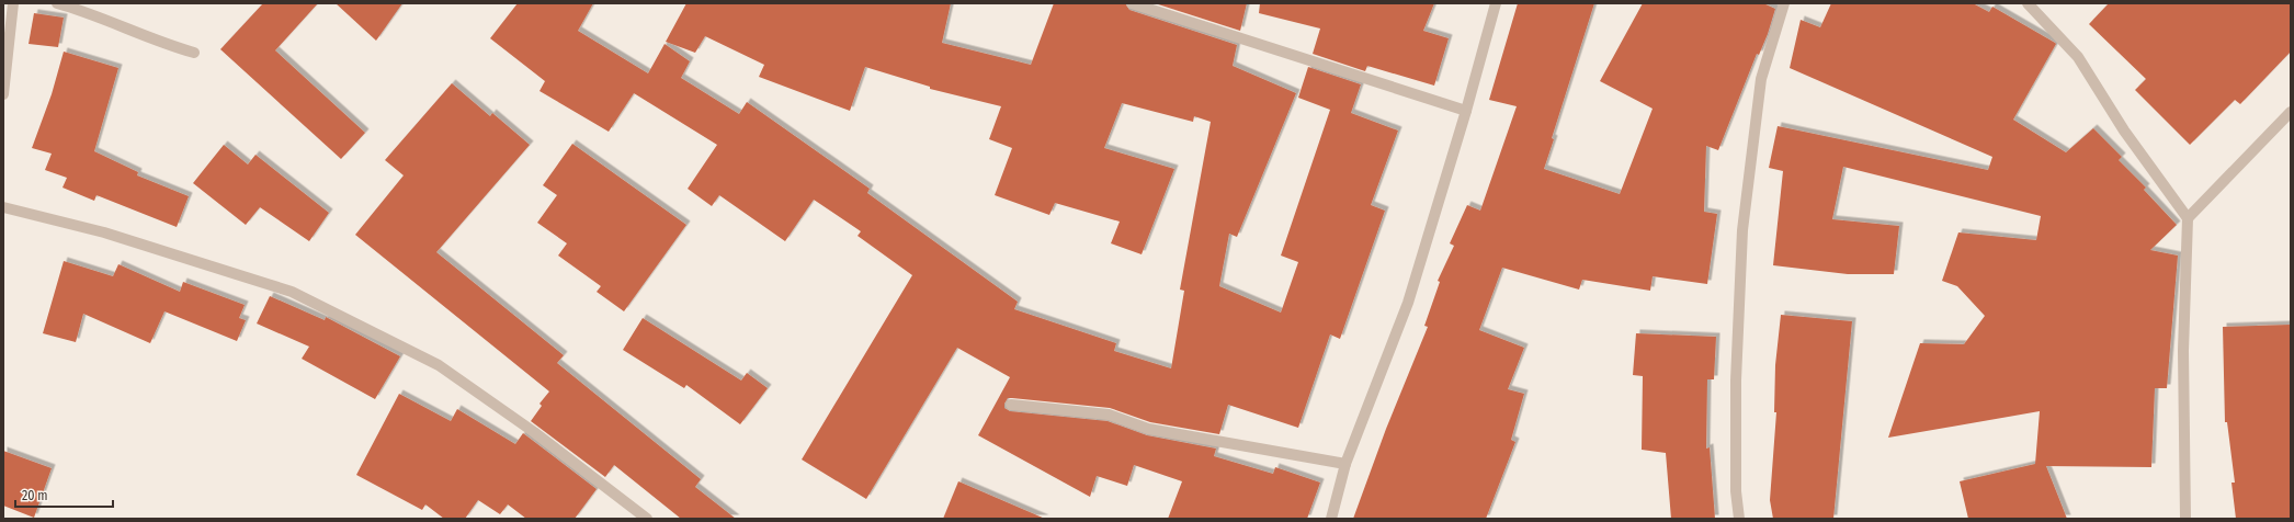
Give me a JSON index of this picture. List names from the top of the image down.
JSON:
{
  "scale_bar": "20 m"
}
